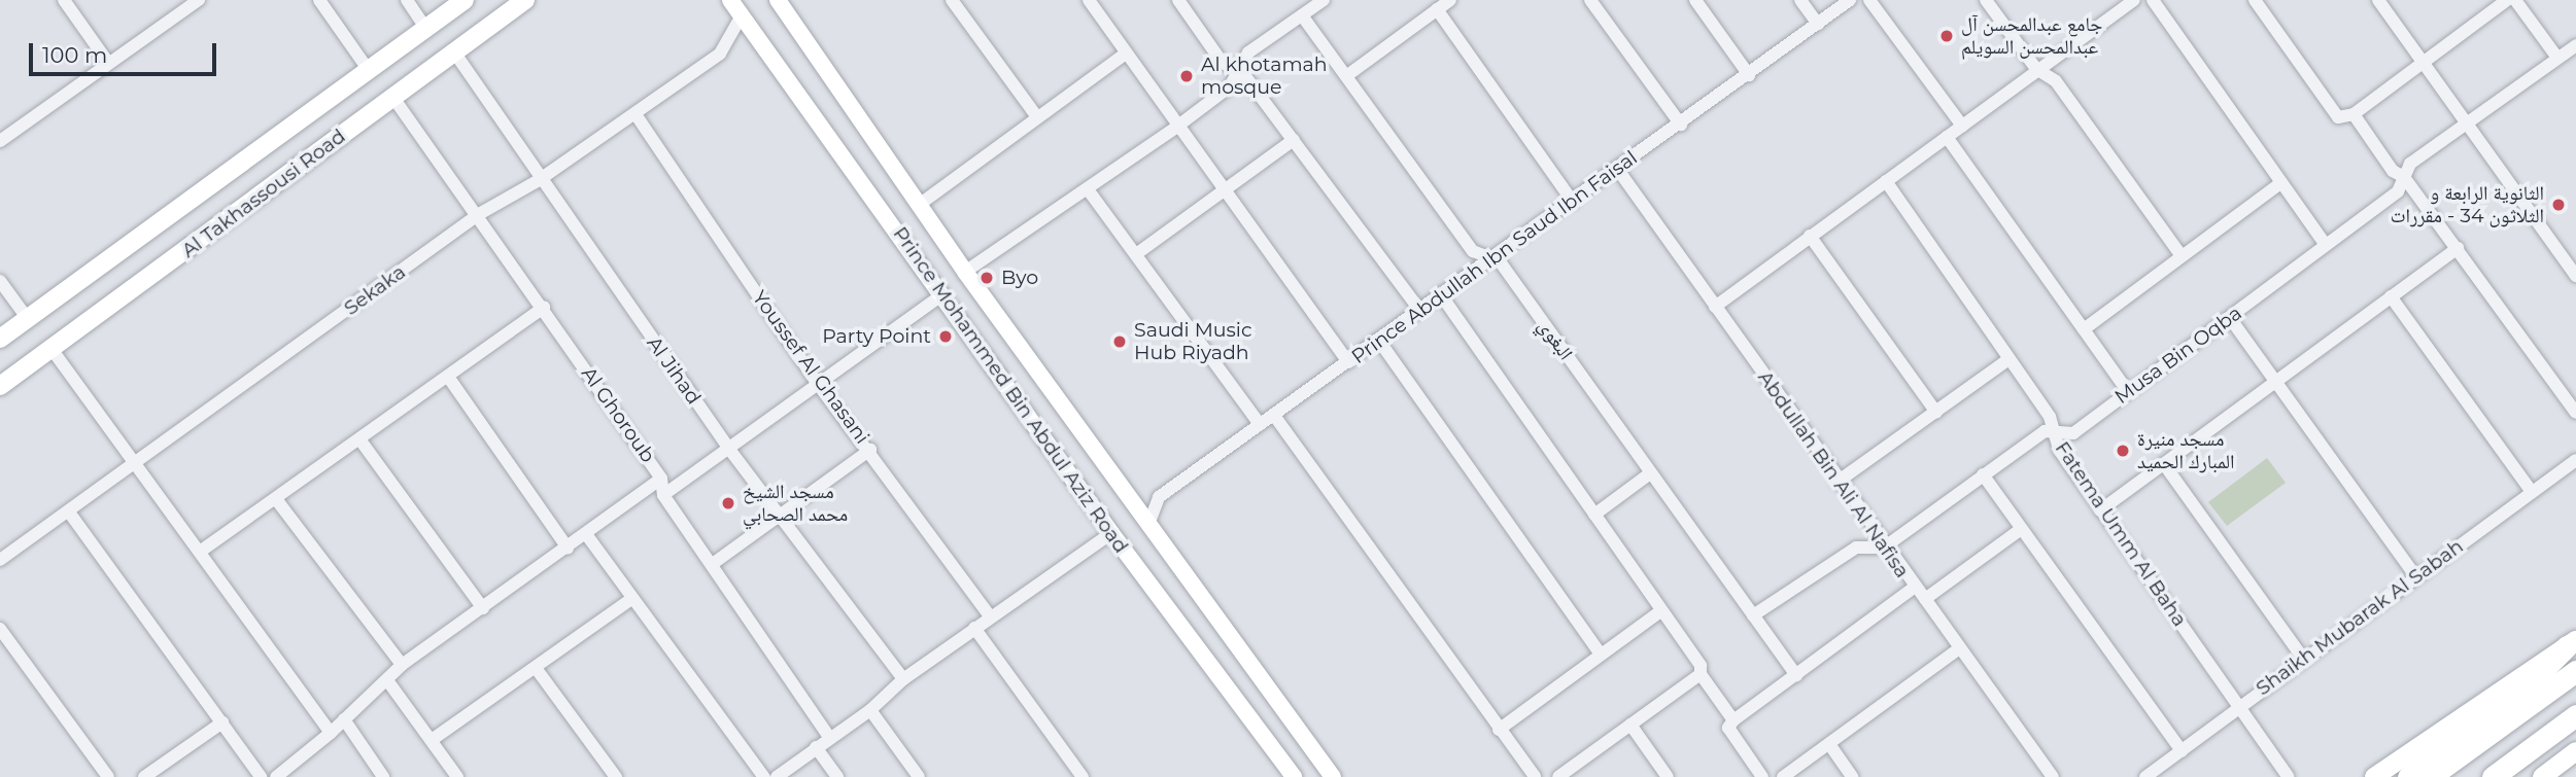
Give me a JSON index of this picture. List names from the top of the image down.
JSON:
{
  "streets": {
    "main road": ["Al Takhassousi Road", "Prince Mohammed Bin Abdul Aziz Road"],
    "street": [
      "Prince Abdullah Ibn Saud Ibn Faisal",
      "Sekaka",
      "البغوي",
      "Musa Bin Oqba",
      "Youssef Al Ghasani",
      "Al Jihad",
      "Al Ghoroub",
      "Abdullah Bin Ali Al Nafisa",
      "Fatema Umm Al Baha",
      "Shaikh Mubarak Al Sabah"
    ]
  },
  "crossings": [
    ["Al Takhassousi Road", "Al Jihad"],
    ["Al Takhassousi Road", "Al Ghoroub"],
    ["Prince Abdullah Ibn Saud Ibn Faisal", "البغوي"],
    ["Prince Abdullah Ibn Saud Ibn Faisal", "Prince Mohammed Bin Abdul Aziz Road"],
    ["Prince Abdullah Ibn Saud Ibn Faisal", "Abdullah Bin Ali Al Nafisa"],
    ["Sekaka", "Youssef Al Ghasani"],
    ["Sekaka", "Al Jihad"],
    ["Sekaka", "Prince Mohammed Bin Abdul Aziz Road"],
    ["Sekaka", "Al Ghoroub"],
    ["البغوي", "Musa Bin Oqba"],
    ["Musa Bin Oqba", "Abdullah Bin Ali Al Nafisa"],
    ["Musa Bin Oqba", "Fatema Umm Al Baha"],
    ["Fatema Umm Al Baha", "Shaikh Mubarak Al Sabah"]
  ],
  "places": [
    "جامع عبدالمحسن آل عبدالمحسن السويلم",
    "Al khotamah mosque",
    "الثانوية الرابعة و الثلاثون 34 - مقررات",
    "Byo",
    "Party Point",
    "Saudi Music Hub Riyadh",
    "مسجد منيرة المبارك الحميد",
    "مسجد الشيخ محمد الصحابي"
  ],
  "scale_bar": "100 m"
}
